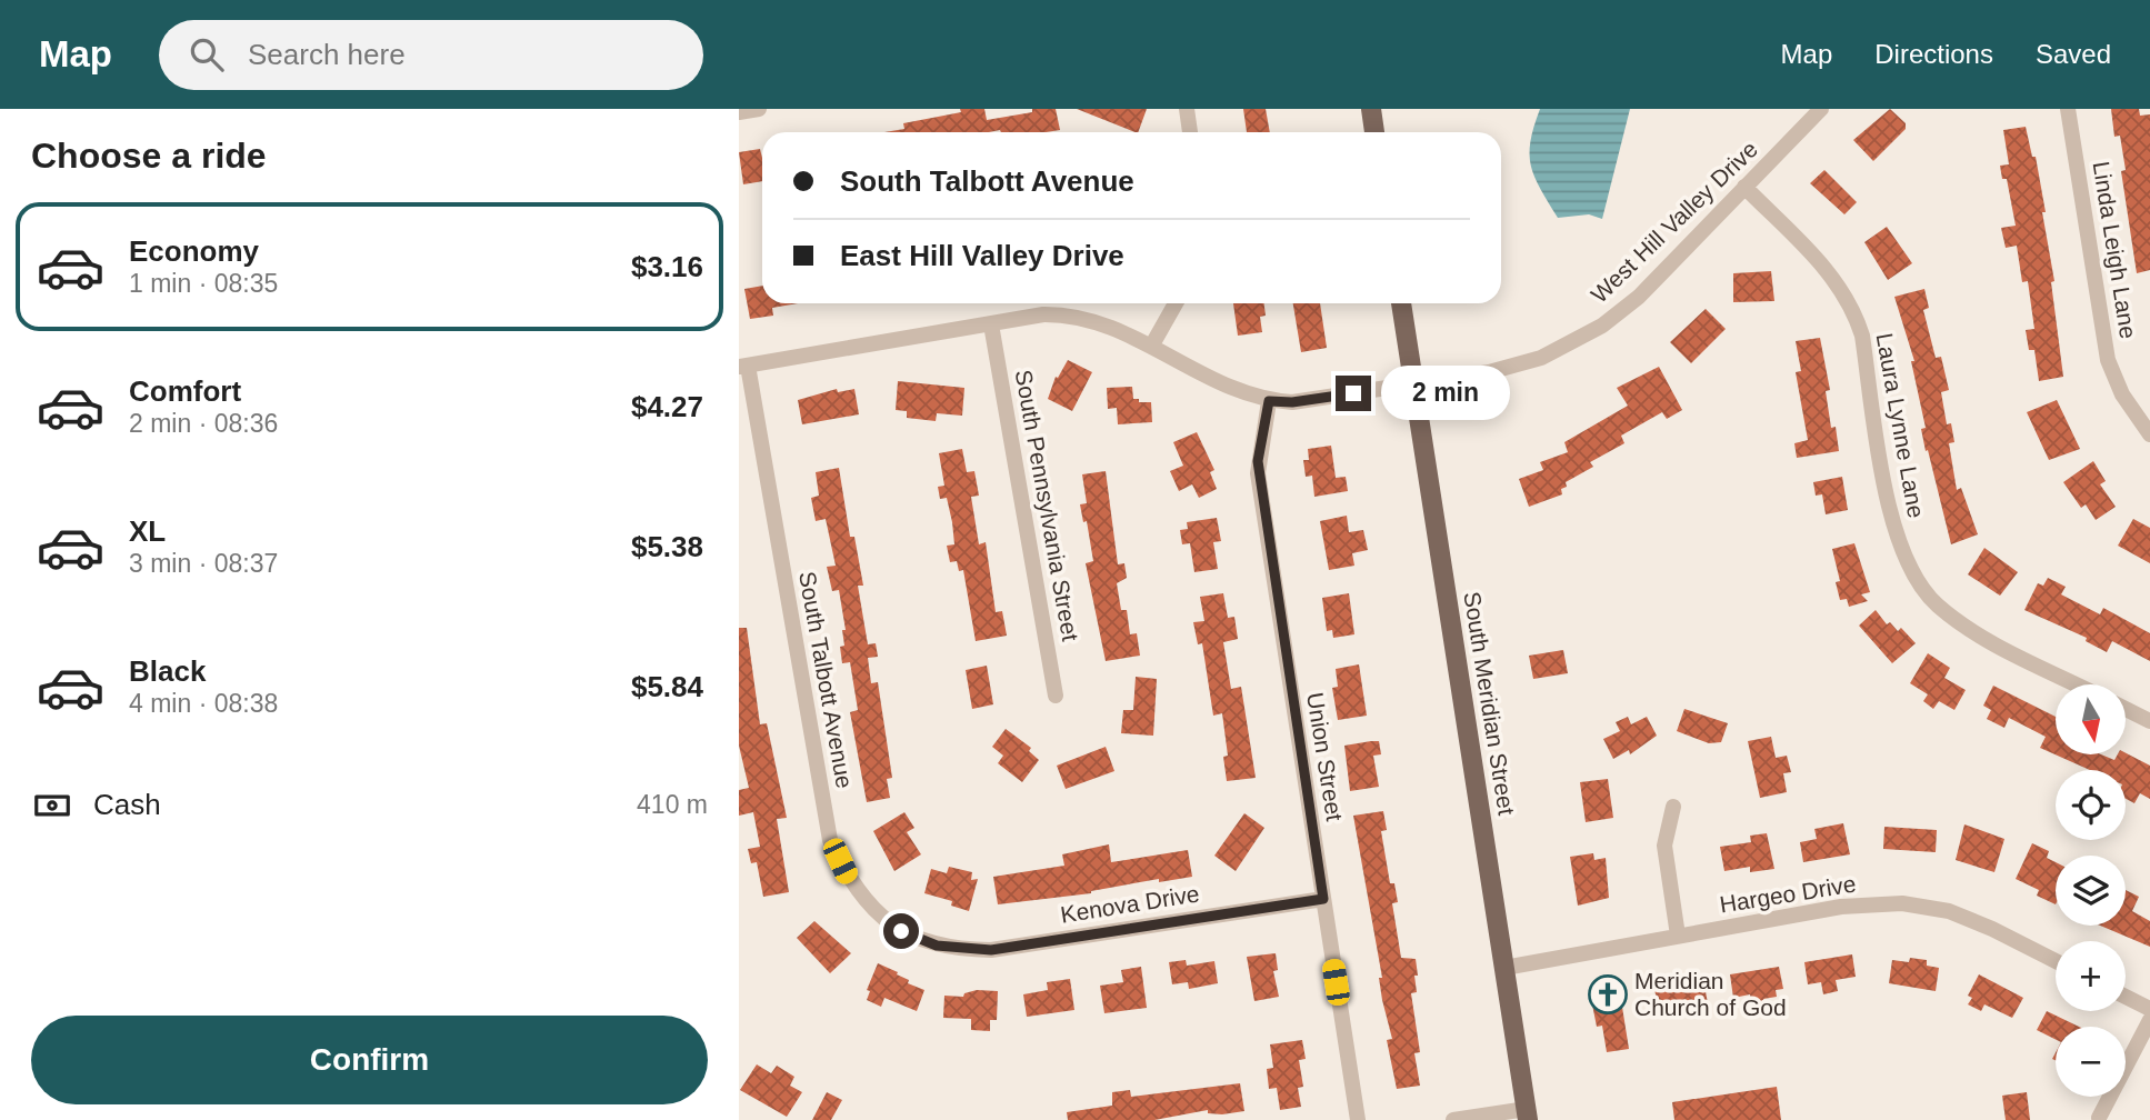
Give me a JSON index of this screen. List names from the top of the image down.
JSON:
{
  "streets": {
    "main road": ["South Meridian Street"],
    "street": [
      "West Hill Valley Drive",
      "Linda Leigh Lane",
      "Laura Lynne Lane",
      "South Pennsylvania Street",
      "South Talbott Avenue",
      "Union Street",
      "Hargeo Drive",
      "Kenova Drive"
    ]
  },
  "crossings": [
    ["West Hill Valley Drive", "Laura Lynne Lane"],
    ["West Hill Valley Drive", "South Pennsylvania Street"],
    ["West Hill Valley Drive", "South Talbott Avenue"],
    ["West Hill Valley Drive", "South Meridian Street"],
    ["West Hill Valley Drive", "Union Street"],
    ["South Talbott Avenue", "Kenova Drive"],
    ["South Meridian Street", "Hargeo Drive"],
    ["Union Street", "Kenova Drive"]
  ],
  "places": {
    "church": ["Meridian Church of God"]
  },
  "north": "bottom",
  "page": {
    "header": "Map",
    "search": "Search here",
    "nav": ["Map", "Directions", "Saved"],
    "heading": "Choose a ride",
    "banner": ["South Talbott Avenue", "East Hill Valley Drive"],
    "list": [
      {
        "name": "Economy",
        "note": "1 min · 08:35",
        "value": "$3.16"
      },
      {
        "name": "Comfort",
        "note": "2 min · 08:36",
        "value": "$4.27"
      },
      {
        "name": "XL",
        "note": "3 min · 08:37",
        "value": "$5.38"
      },
      {
        "name": "Black",
        "note": "4 min · 08:38",
        "value": "$5.84"
      }
    ],
    "bubble": "2 min",
    "map_buttons": ["+", "−"],
    "pay": ["Cash", "410 m"],
    "buttons": "Confirm"
  }
}
